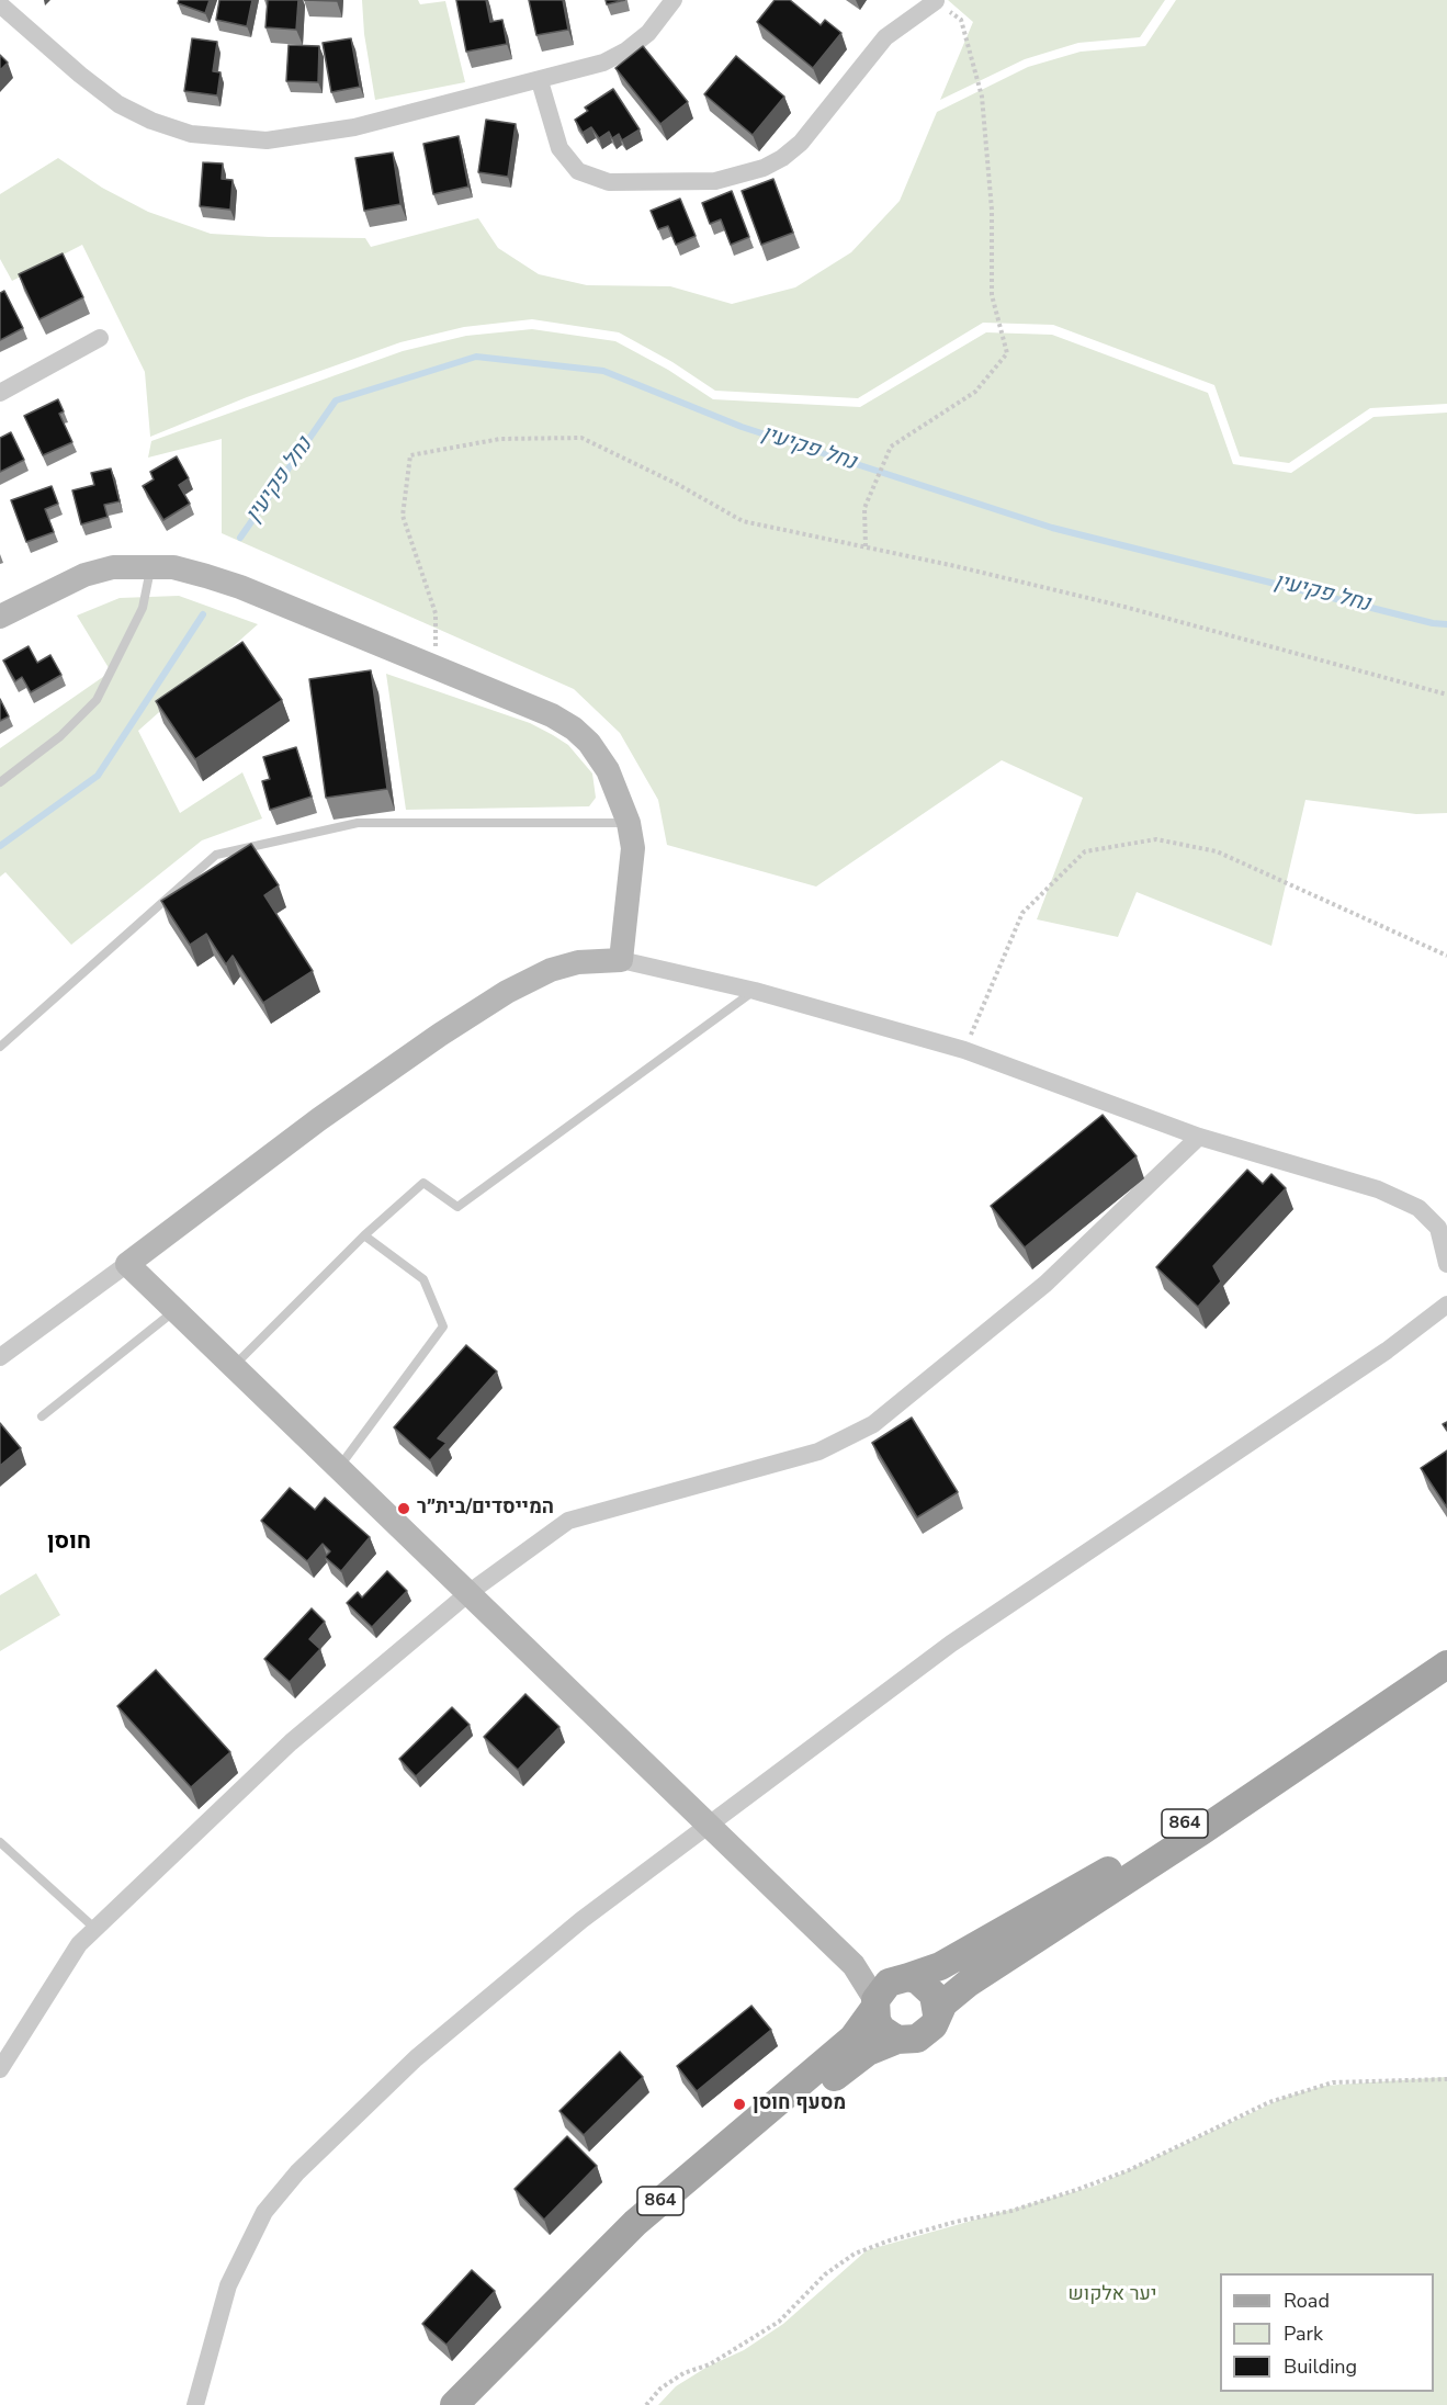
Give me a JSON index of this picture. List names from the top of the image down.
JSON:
{
  "streets": {
    "main road": ["864"]
  },
  "districts": ["חוסן"],
  "water": ["נחל פקיעין"],
  "parks": ["יער אלקוש"],
  "places": ["המייסדים/בית״ר", "מסעף חוסן"],
  "legend": ["Road", "Park", "Building"]
}
